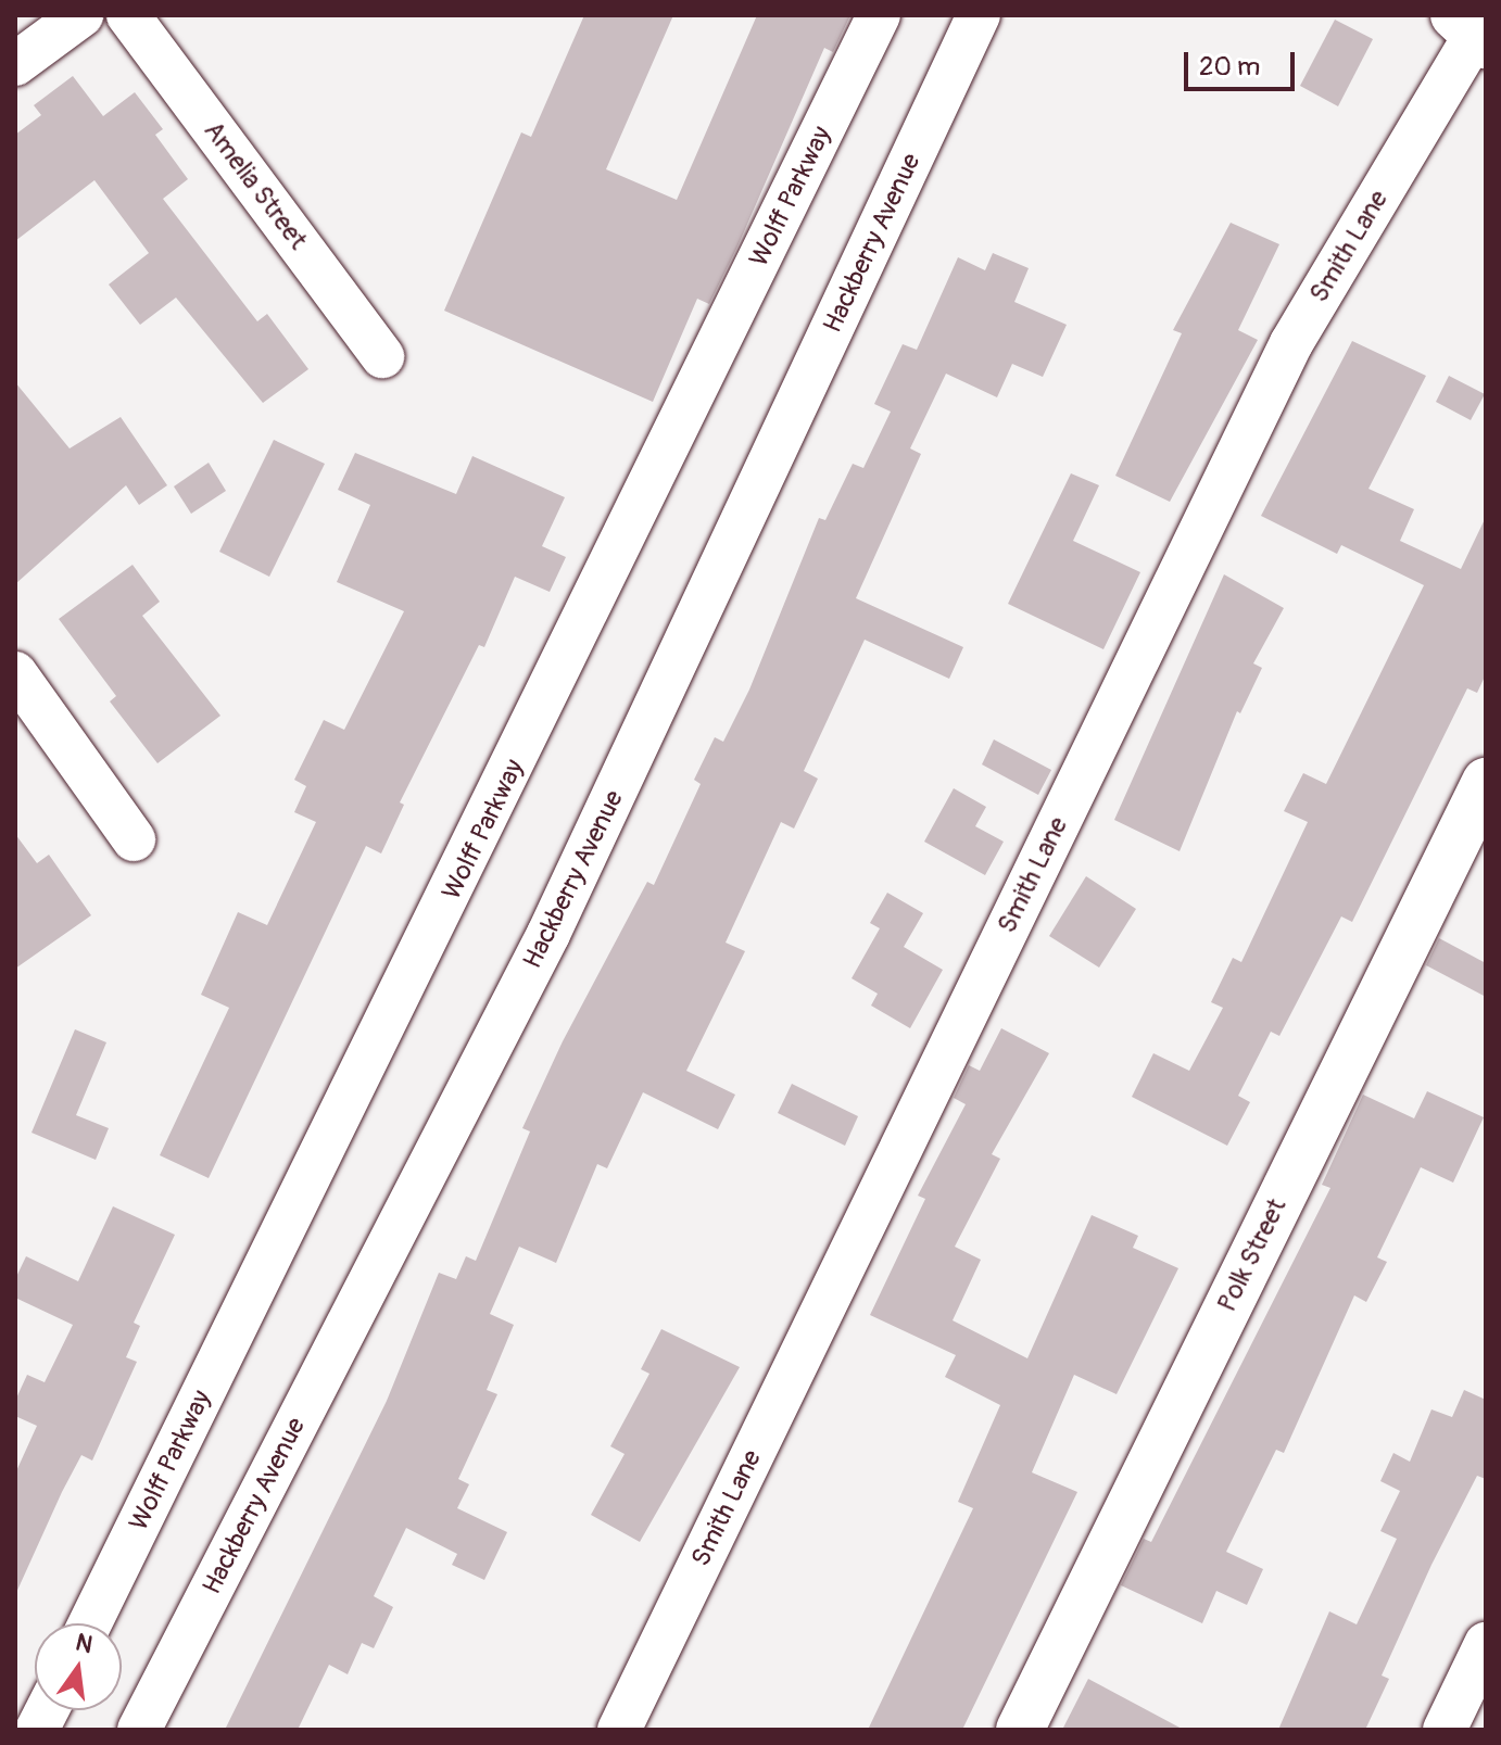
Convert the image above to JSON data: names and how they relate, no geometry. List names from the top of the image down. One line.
{"streets":{"street":["Amelia Street","Wolff Parkway","Hackberry Avenue","Smith Lane","Polk Street"]},"scale_bar":"20 m","north":"top"}
